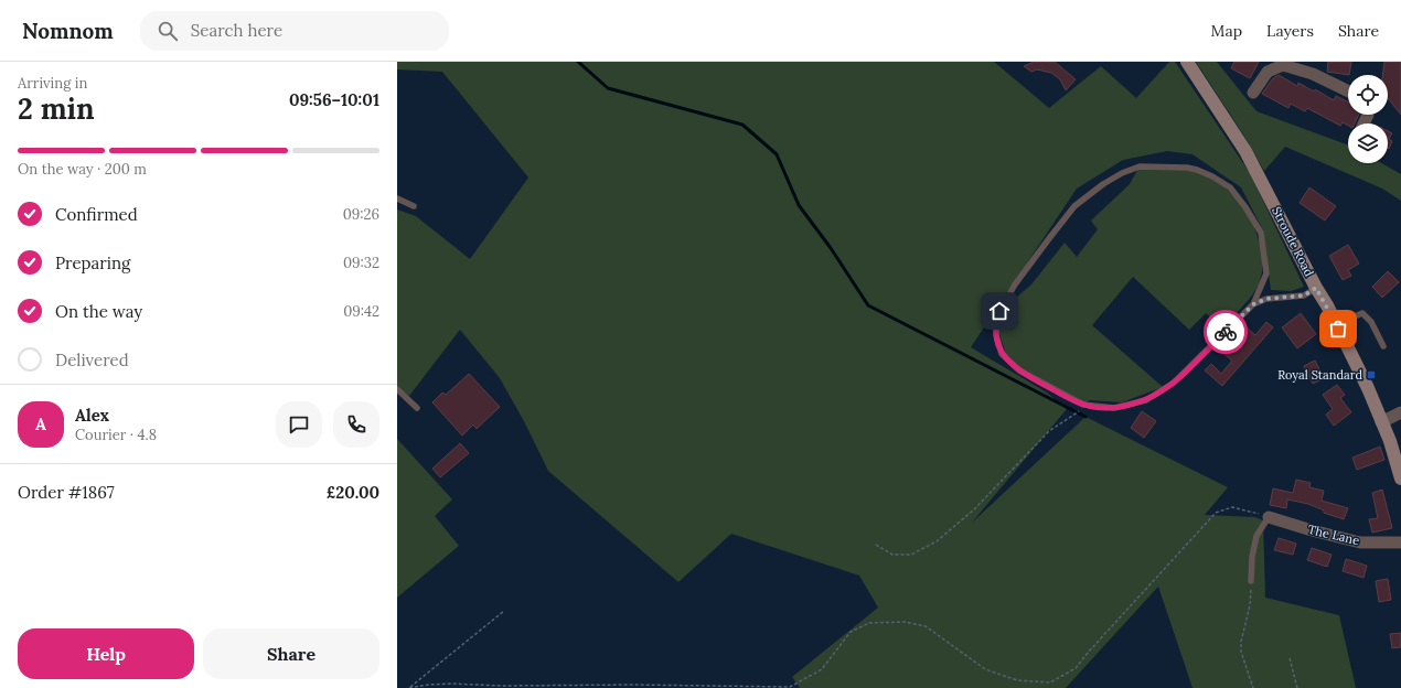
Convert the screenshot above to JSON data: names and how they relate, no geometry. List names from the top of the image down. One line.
{"streets":{"street":["Stroude Road","The Lane"]},"places":{"transit":["Royal Standard"]},"page":{"header":"Nomnom","search":"Search here","nav":["Map","Layers","Share"],"heading":["2 min","Arriving in","09:56–10:01"],"panel":["Alex","Courier · 4.8","Order #1867","£20.00"],"bar":"On the way · 200 m","list":[["Confirmed","09:26"],["Preparing","09:32"],["On the way","09:42"],"Delivered"],"round":"A","buttons":["Help","Share"]}}
